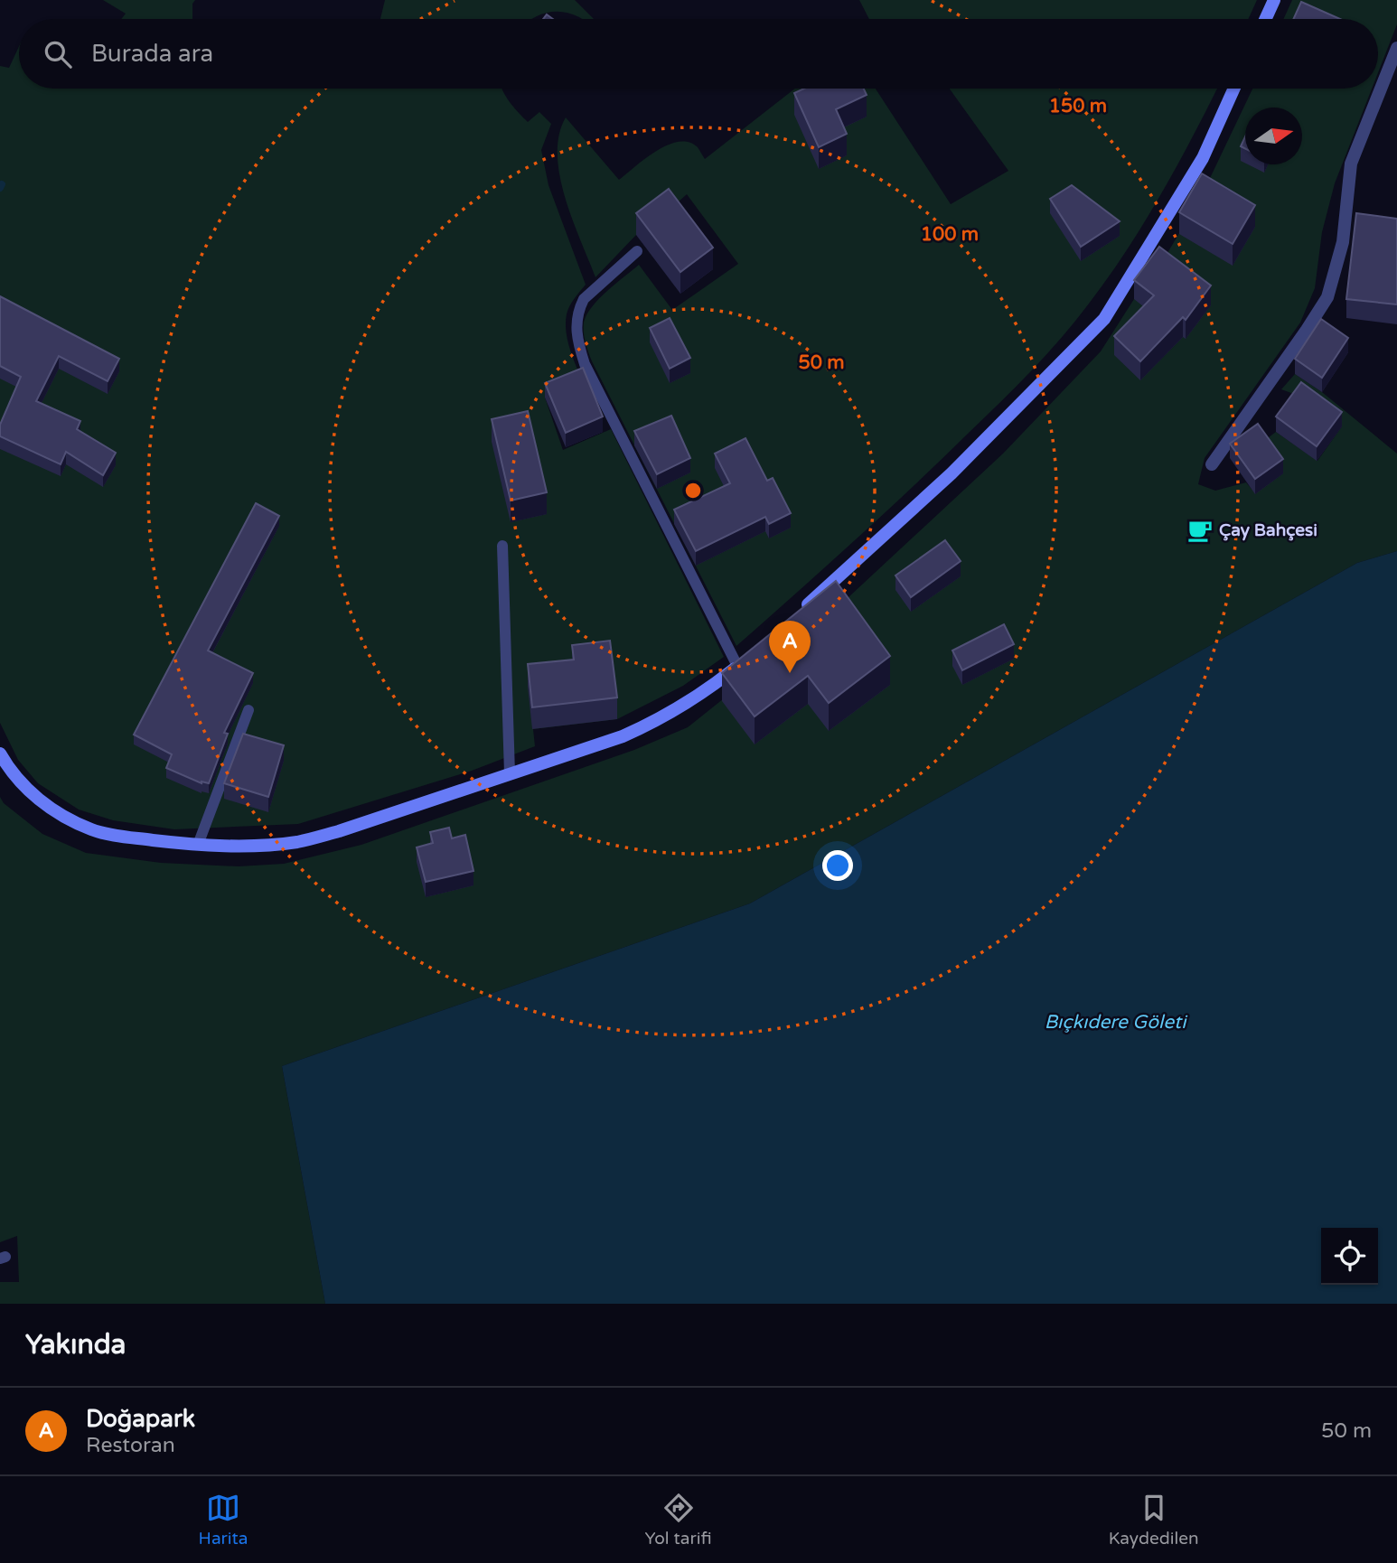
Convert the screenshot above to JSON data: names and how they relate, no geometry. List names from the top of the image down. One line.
{"water":["Bıçkıdere Göleti"],"places":{"cafe":["Çay Bahçesi"]},"north":"right","page":{"search":"Burada ara","pins":"A","heading":"Yakında","list":[{"mark":"A","name":"Doğapark","note":"Restoran","value":"50 m"}],"nav":["Harita","Yol tarifi","Kaydedilen"]},"rings":["150 m","100 m","50 m"]}
